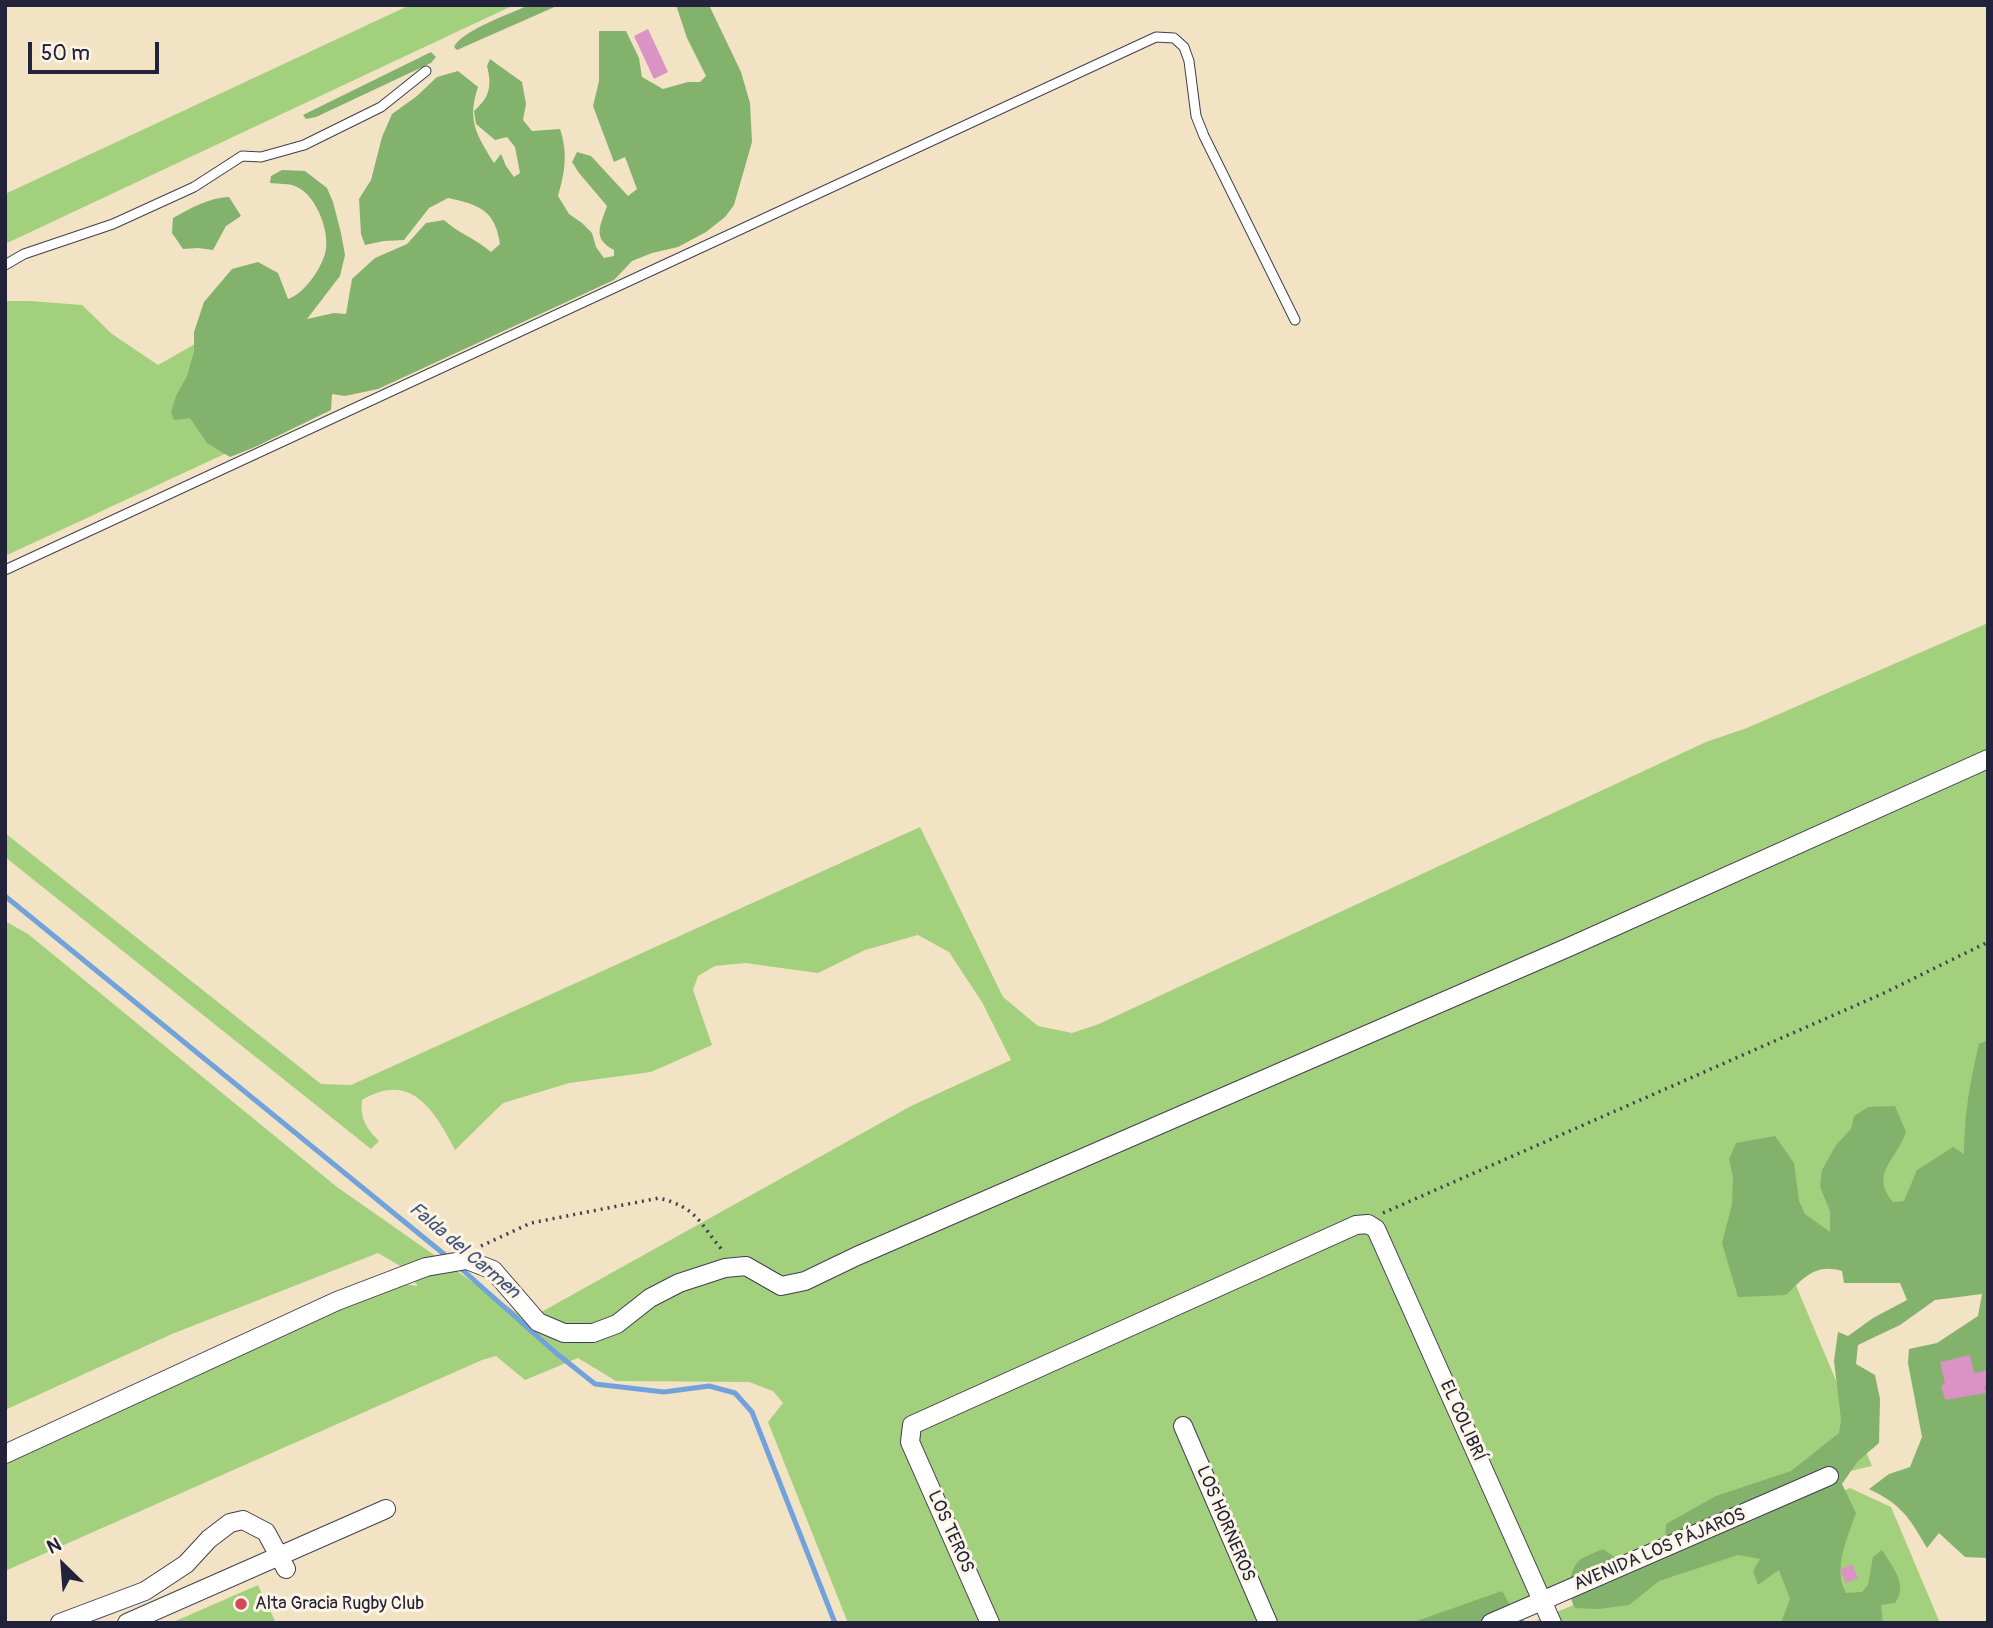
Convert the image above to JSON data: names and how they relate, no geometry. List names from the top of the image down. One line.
{"streets":{"street":["EL COLIBRÍ","LOS HORNEROS","LOS TEROS","AVENIDA LOS PÁJAROS"]},"crossings":[["EL COLIBRÍ","LOS TEROS"],["EL COLIBRÍ","AVENIDA LOS PÁJAROS"]],"water":["Falda del Carmen"],"places":["Alta Gracia Rugby Club"],"scale_bar":"50 m","north":"top left"}
